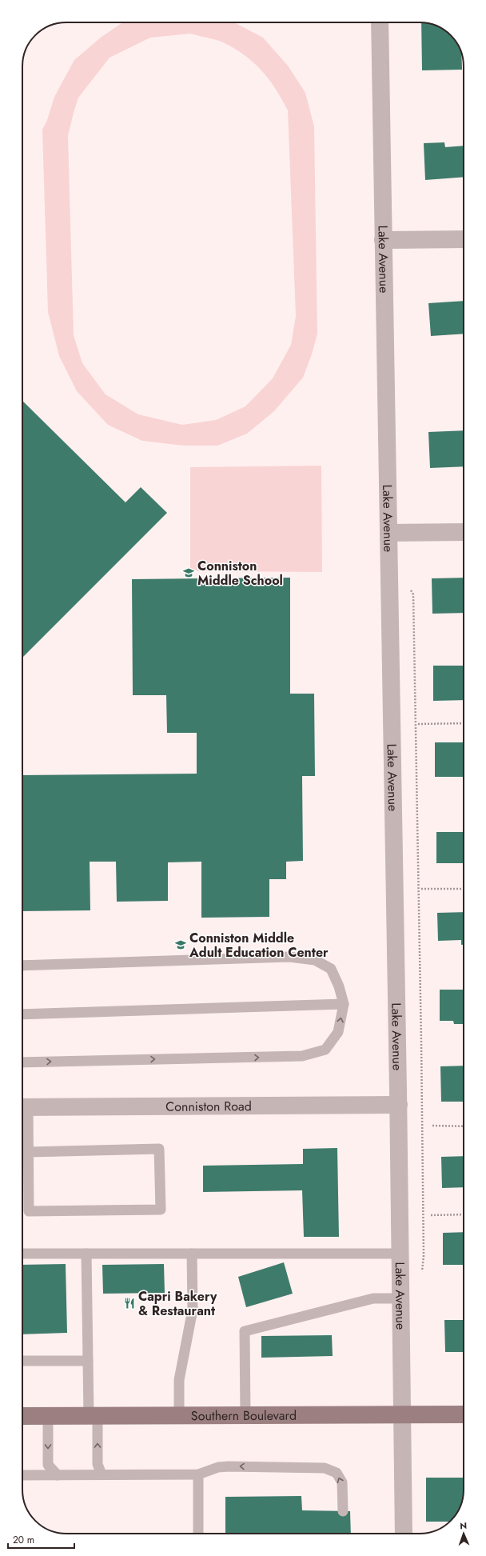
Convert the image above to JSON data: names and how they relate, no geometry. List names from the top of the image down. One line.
{"streets":{"main road":["Southern Boulevard"],"street":["Lake Avenue","Conniston Road"]},"crossings":[["Lake Avenue","Conniston Road"],["Lake Avenue","Southern Boulevard"]],"places":{"school or university":["Conniston Middle School","Conniston Middle Adult Education Center"],"restaurant":["Capri Bakery & Restaurant"]},"scale_bar":"20 m","north":"top"}
